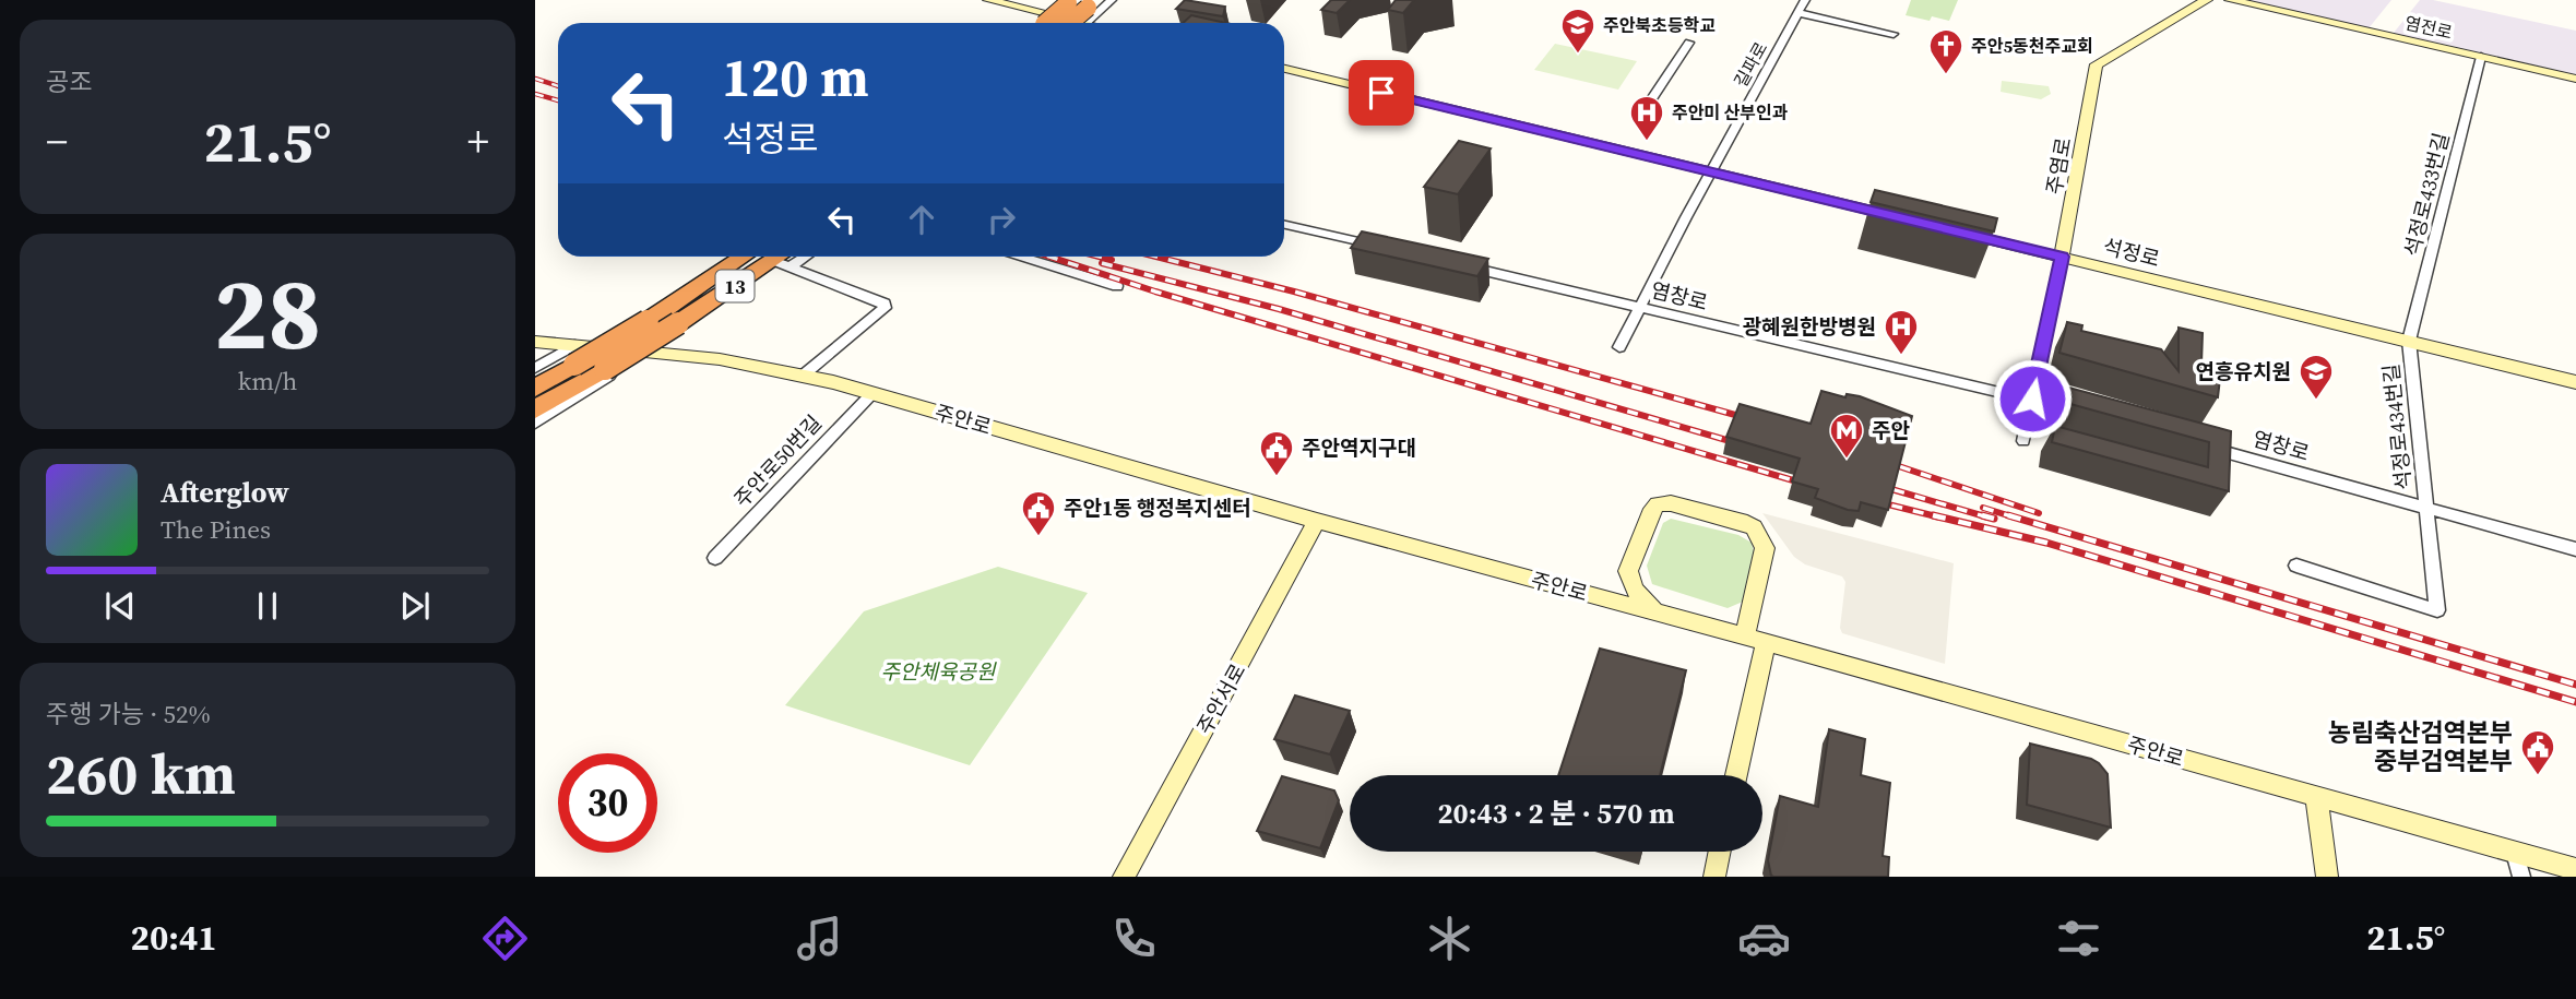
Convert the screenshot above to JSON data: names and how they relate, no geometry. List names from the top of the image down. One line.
{"streets":{"highway":["13"],"main road":["염전로","주염로","석정로","주안로","주안서로"],"street":["길파로","석정로433번길","염창로","석정로434번길","주안로50번길"]},"crossings":[["염전로","석정로433번길"],["길파로","염창로"],["주염로","석정로"],["주염로","염창로"],["석정로433번길","석정로"],["석정로433번길","석정로434번길"],["석정로","석정로434번길"],["13","주안로"],["염창로","석정로434번길"],["주안로","주안로50번길"],["주안로","주안서로"]],"parks":["주안체육공원"],"places":{"school or university":["주안북초등학교","연흥유치원"],"church":["주안5동천주교회"],"hospital":["주안미 산부인과","광혜원한방병원"],"metro station":["주안"],"public building":["주안역지구대","주안1동 행정복지센터","농림축산검역본부 중부검역본부"]},"page":{"tile":["공조",["28","km/h"],["주행 가능 · 52%","260 km"]],"turn":["120 m","석정로"],"heat":["−","21.5°","+"],"song":["Afterglow","The Pines"],"limit":"30","trip":"20:43 · 2 분 · 570 m","tabs":["20:41","21.5°"]}}
